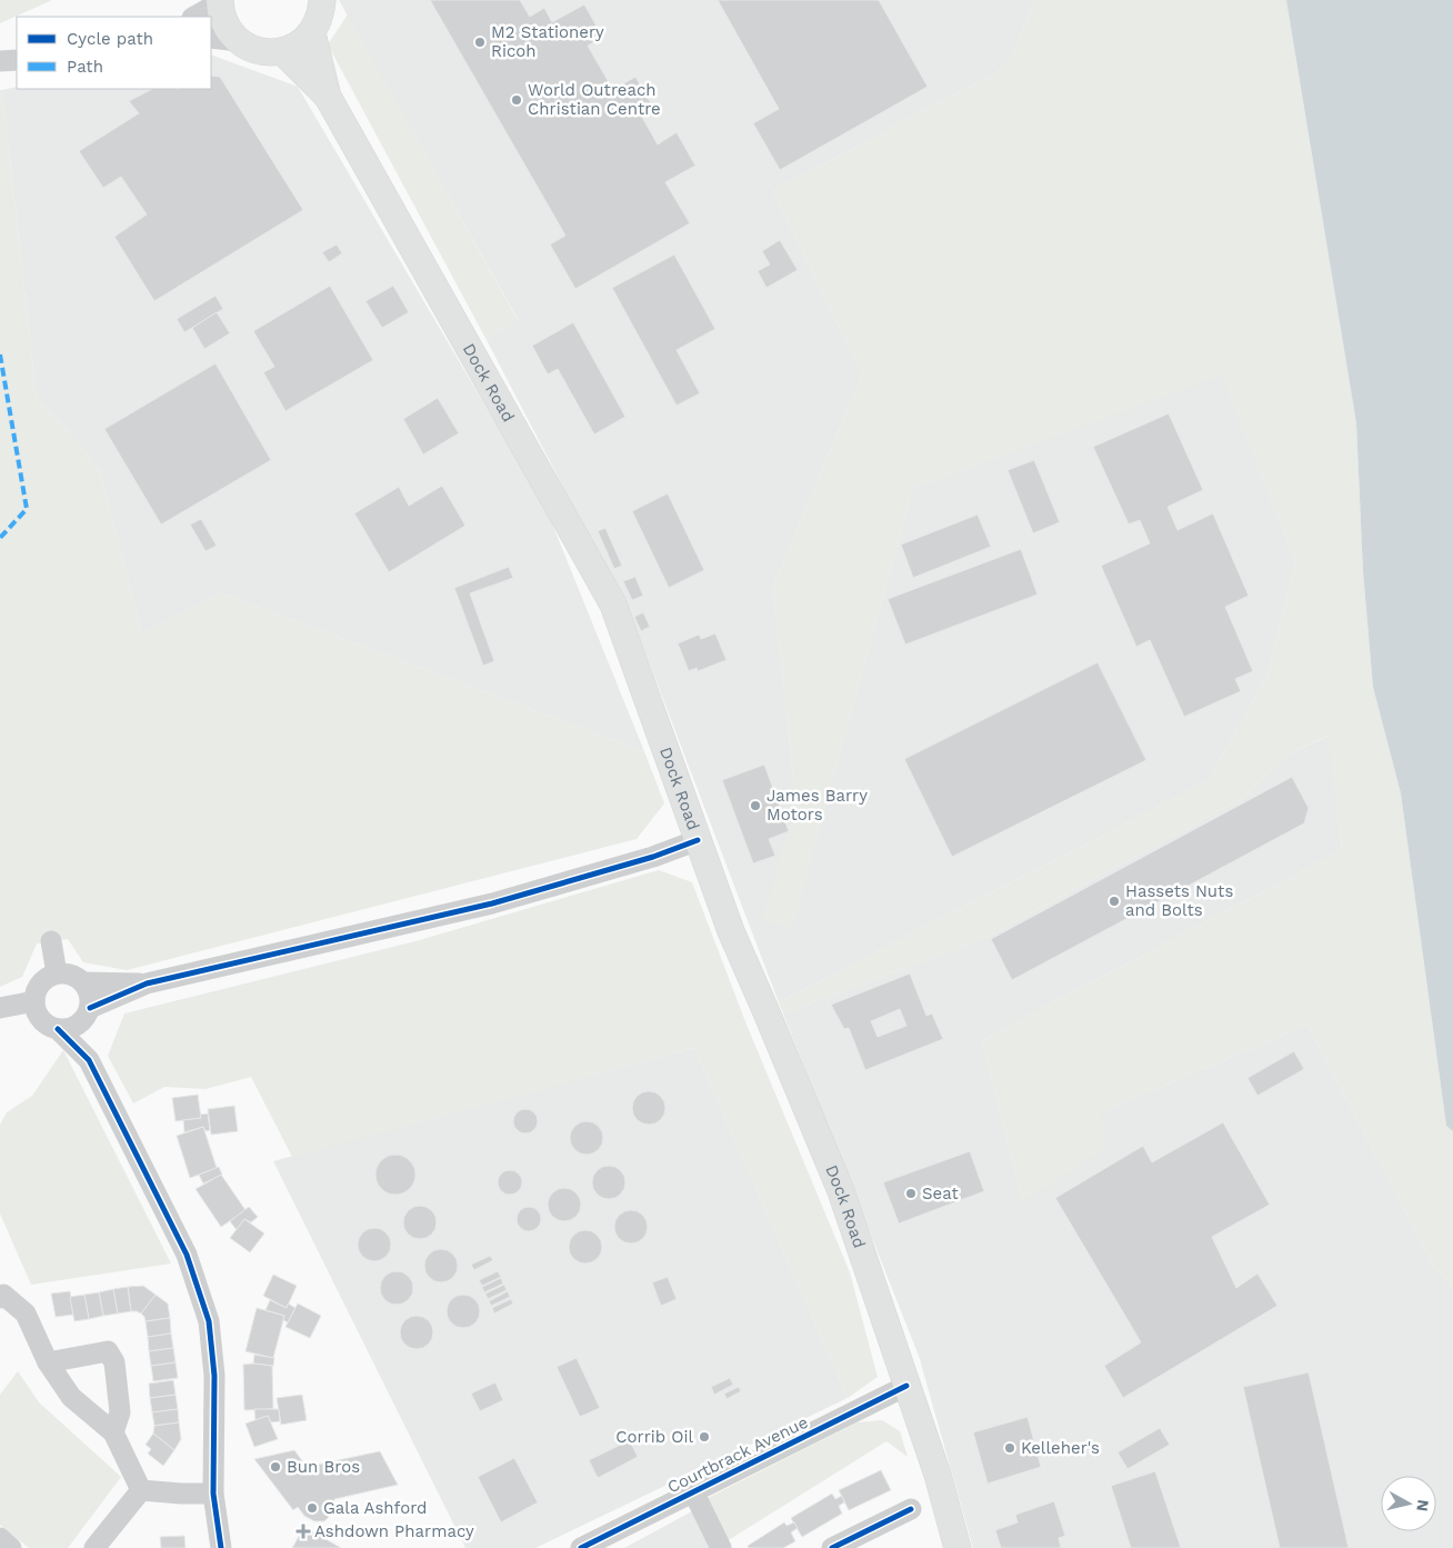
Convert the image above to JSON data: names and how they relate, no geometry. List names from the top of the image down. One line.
{"streets":{"main road":["Dock Road"],"street":["Courtbrack Avenue"]},"crossings":[["Dock Road","Courtbrack Avenue"]],"places":{"other":["M2 Stationery Ricoh","World Outreach Christian Centre","James Barry Motors","Hassets Nuts and Bolts","Seat","Corrib Oil","Kelleher's","Bun Bros","Gala Ashford"],"health":["Ashdown Pharmacy"]},"legend":["Cycle path","Path"],"north":"right"}
